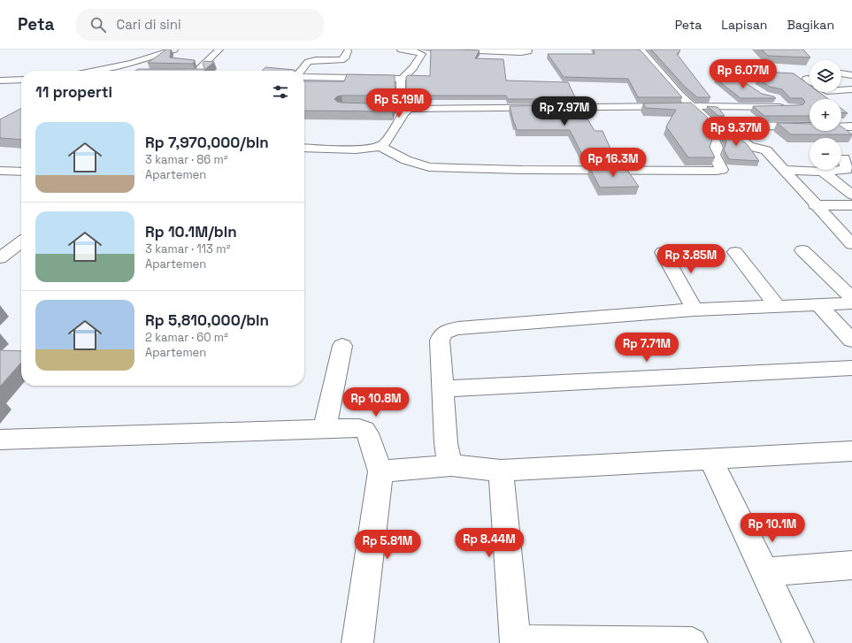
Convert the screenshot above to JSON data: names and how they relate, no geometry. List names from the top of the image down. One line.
{"page":{"header":"Peta","search":"Cari di sini","nav":["Peta","Lapisan","Bagikan"],"price":["Rp 6.07M","Rp 5.19M","Rp 7.97M","Rp 9.37M","Rp 16.3M","Rp 3.85M","Rp 7.71M","Rp 10.8M","Rp 10.1M","Rp 8.44M","Rp 5.81M"],"map_buttons":["+","−"],"heading":"11 properti","list":[{"name":"Rp 7,970,000/bln","note":"3 kamar · 86 m² · Apartemen"},{"name":"Rp 10.1M/bln","note":"3 kamar · 113 m² · Apartemen"},{"name":"Rp 5,810,000/bln","note":"2 kamar · 60 m² · Apartemen"}]}}
